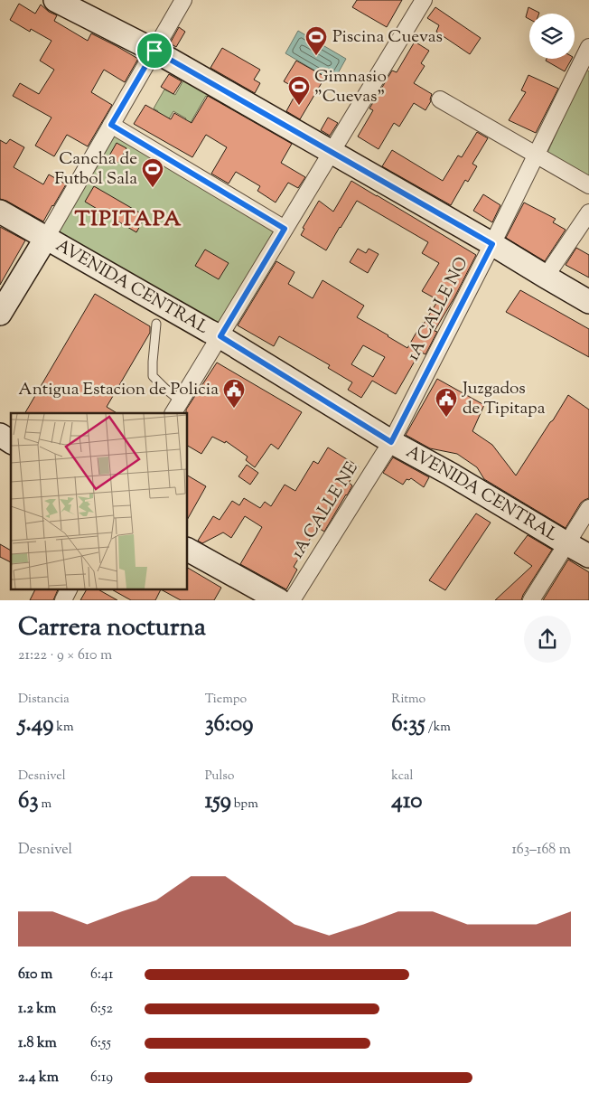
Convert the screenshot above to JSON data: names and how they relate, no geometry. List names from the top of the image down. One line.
{"streets":{"street":["AVENIDA CENTRAL","1A CALLE NO","1A CALLE NE"]},"crossings":[["AVENIDA CENTRAL","1A CALLE NO"],["AVENIDA CENTRAL","1A CALLE NE"],["1A CALLE NO","1A CALLE NE"]],"districts":["TIPITAPA"],"places":{"sports":["Piscina Cuevas","Gimnasio \"Cuevas\"","Cancha de Futbol Sala"],"public building":["Antigua Estacion de Policia","Juzgados de Tipitapa"]},"page":{"heading":["Carrera nocturna","21:22 · 9 × 610 m"],"stats":[["Distancia","5.49 km"],["Tiempo","36:09"],["Ritmo","6:35 /km"],["Desnivel","63 m"],["Pulso","159 bpm"],["kcal","410"]],"chart":["Desnivel","163–168 m"],"list":[{"name":"610 m","note":"6:41"},{"name":"1.2 km","note":"6:52"},{"name":"1.8 km","note":"6:55"},{"name":"2.4 km","note":"6:19"}]}}
